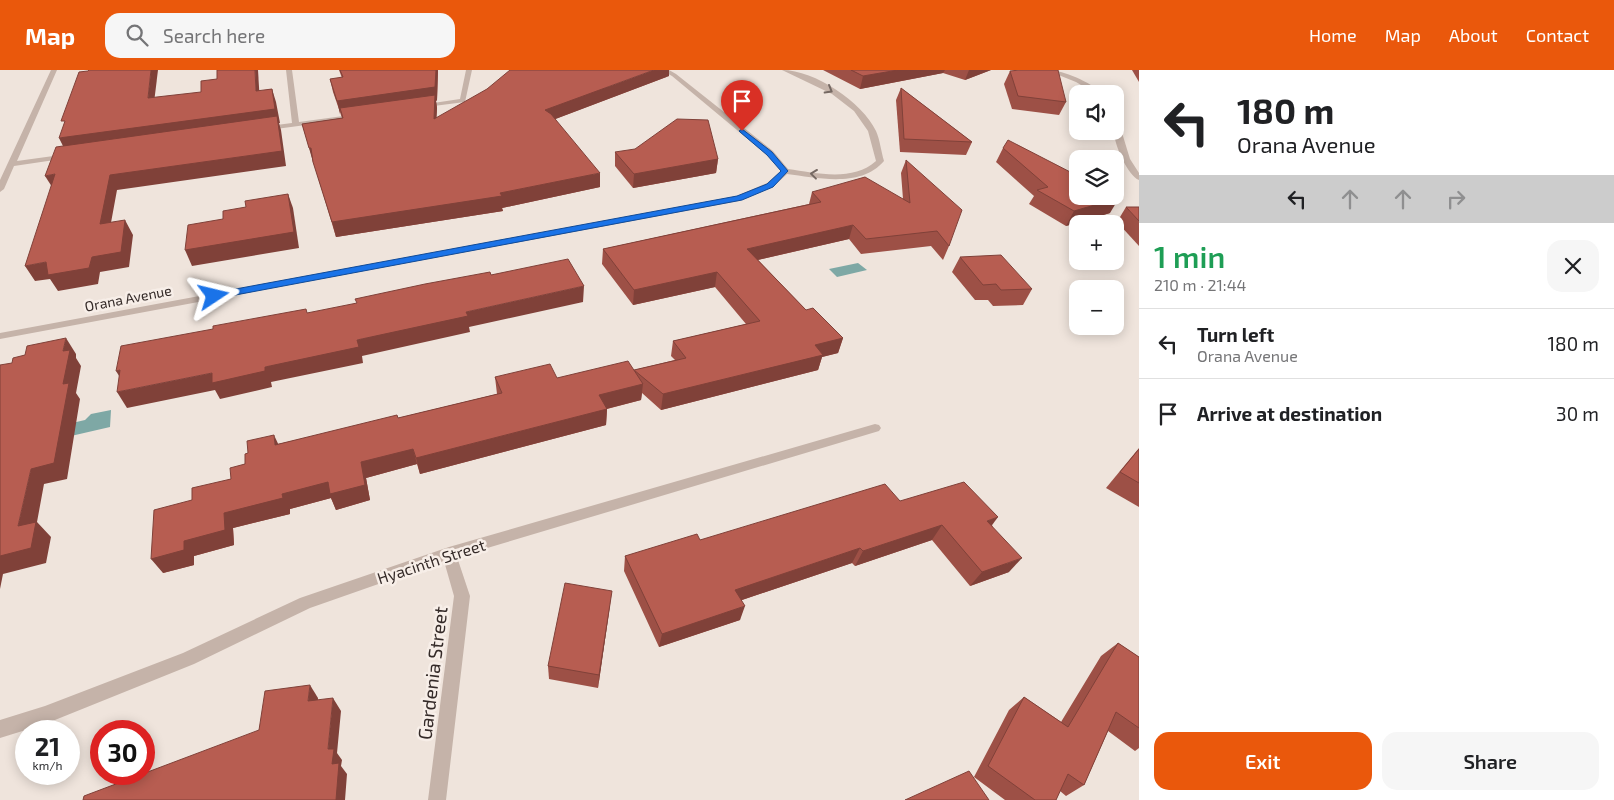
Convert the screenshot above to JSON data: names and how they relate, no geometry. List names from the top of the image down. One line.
{"streets":{"street":["Orana Avenue","Hyacinth Street","Gardenia Street"]},"crossings":[["Hyacinth Street","Gardenia Street"]],"page":{"header":"Map","search":"Search here","nav":["Home","Map","About","Contact"],"turn":["180 m","Orana Avenue"],"map_buttons":["+","−"],"heading":["1 min","210 m · 21:44"],"list":[{"name":"Turn left","note":"Orana Avenue","value":"180 m"},{"name":"Arrive at destination","value":"30 m"}],"speed":"21 km/h","limit":"30","buttons":["Exit","Share"]}}
